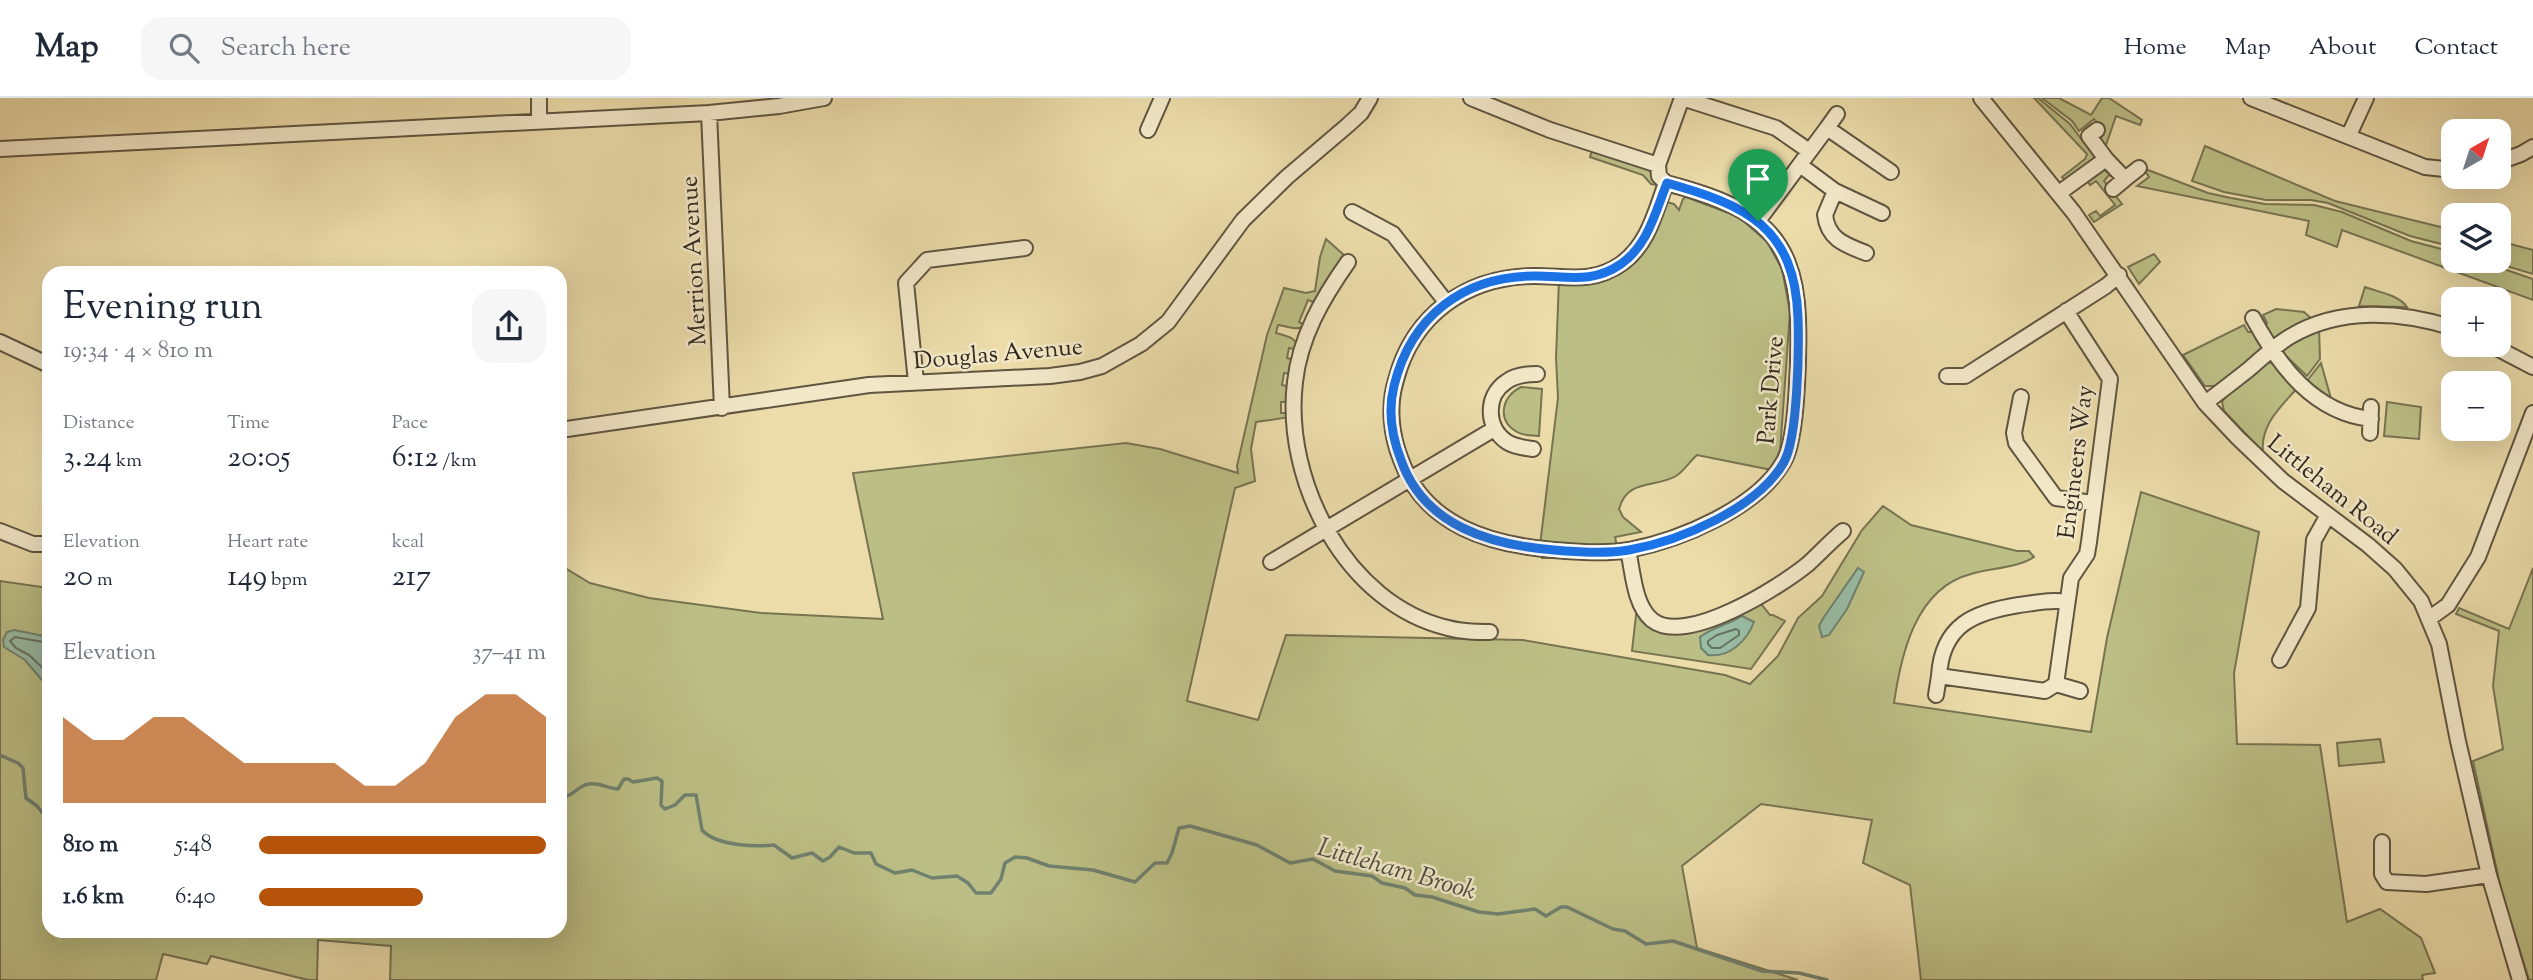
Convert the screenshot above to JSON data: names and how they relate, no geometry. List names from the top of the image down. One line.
{"streets":{"street":["Merrion Avenue","Douglas Avenue","Park Drive","Engineers Way","Littleham Road"]},"crossings":[["Merrion Avenue","Douglas Avenue"]],"water":["Littleham Brook"],"north":"top right","page":{"header":"Map","search":"Search here","nav":["Home","Map","About","Contact"],"map_buttons":["+","−"],"heading":["Evening run","19:34 · 4 × 810 m"],"stats":[["Distance","3.24 km"],["Time","20:05"],["Pace","6:12 /km"],["Elevation","20 m"],["Heart rate","149 bpm"],["kcal","217"]],"chart":["Elevation","37–41 m"],"list":[{"name":"810 m","note":"5:48"},{"name":"1.6 km","note":"6:40"}]}}
